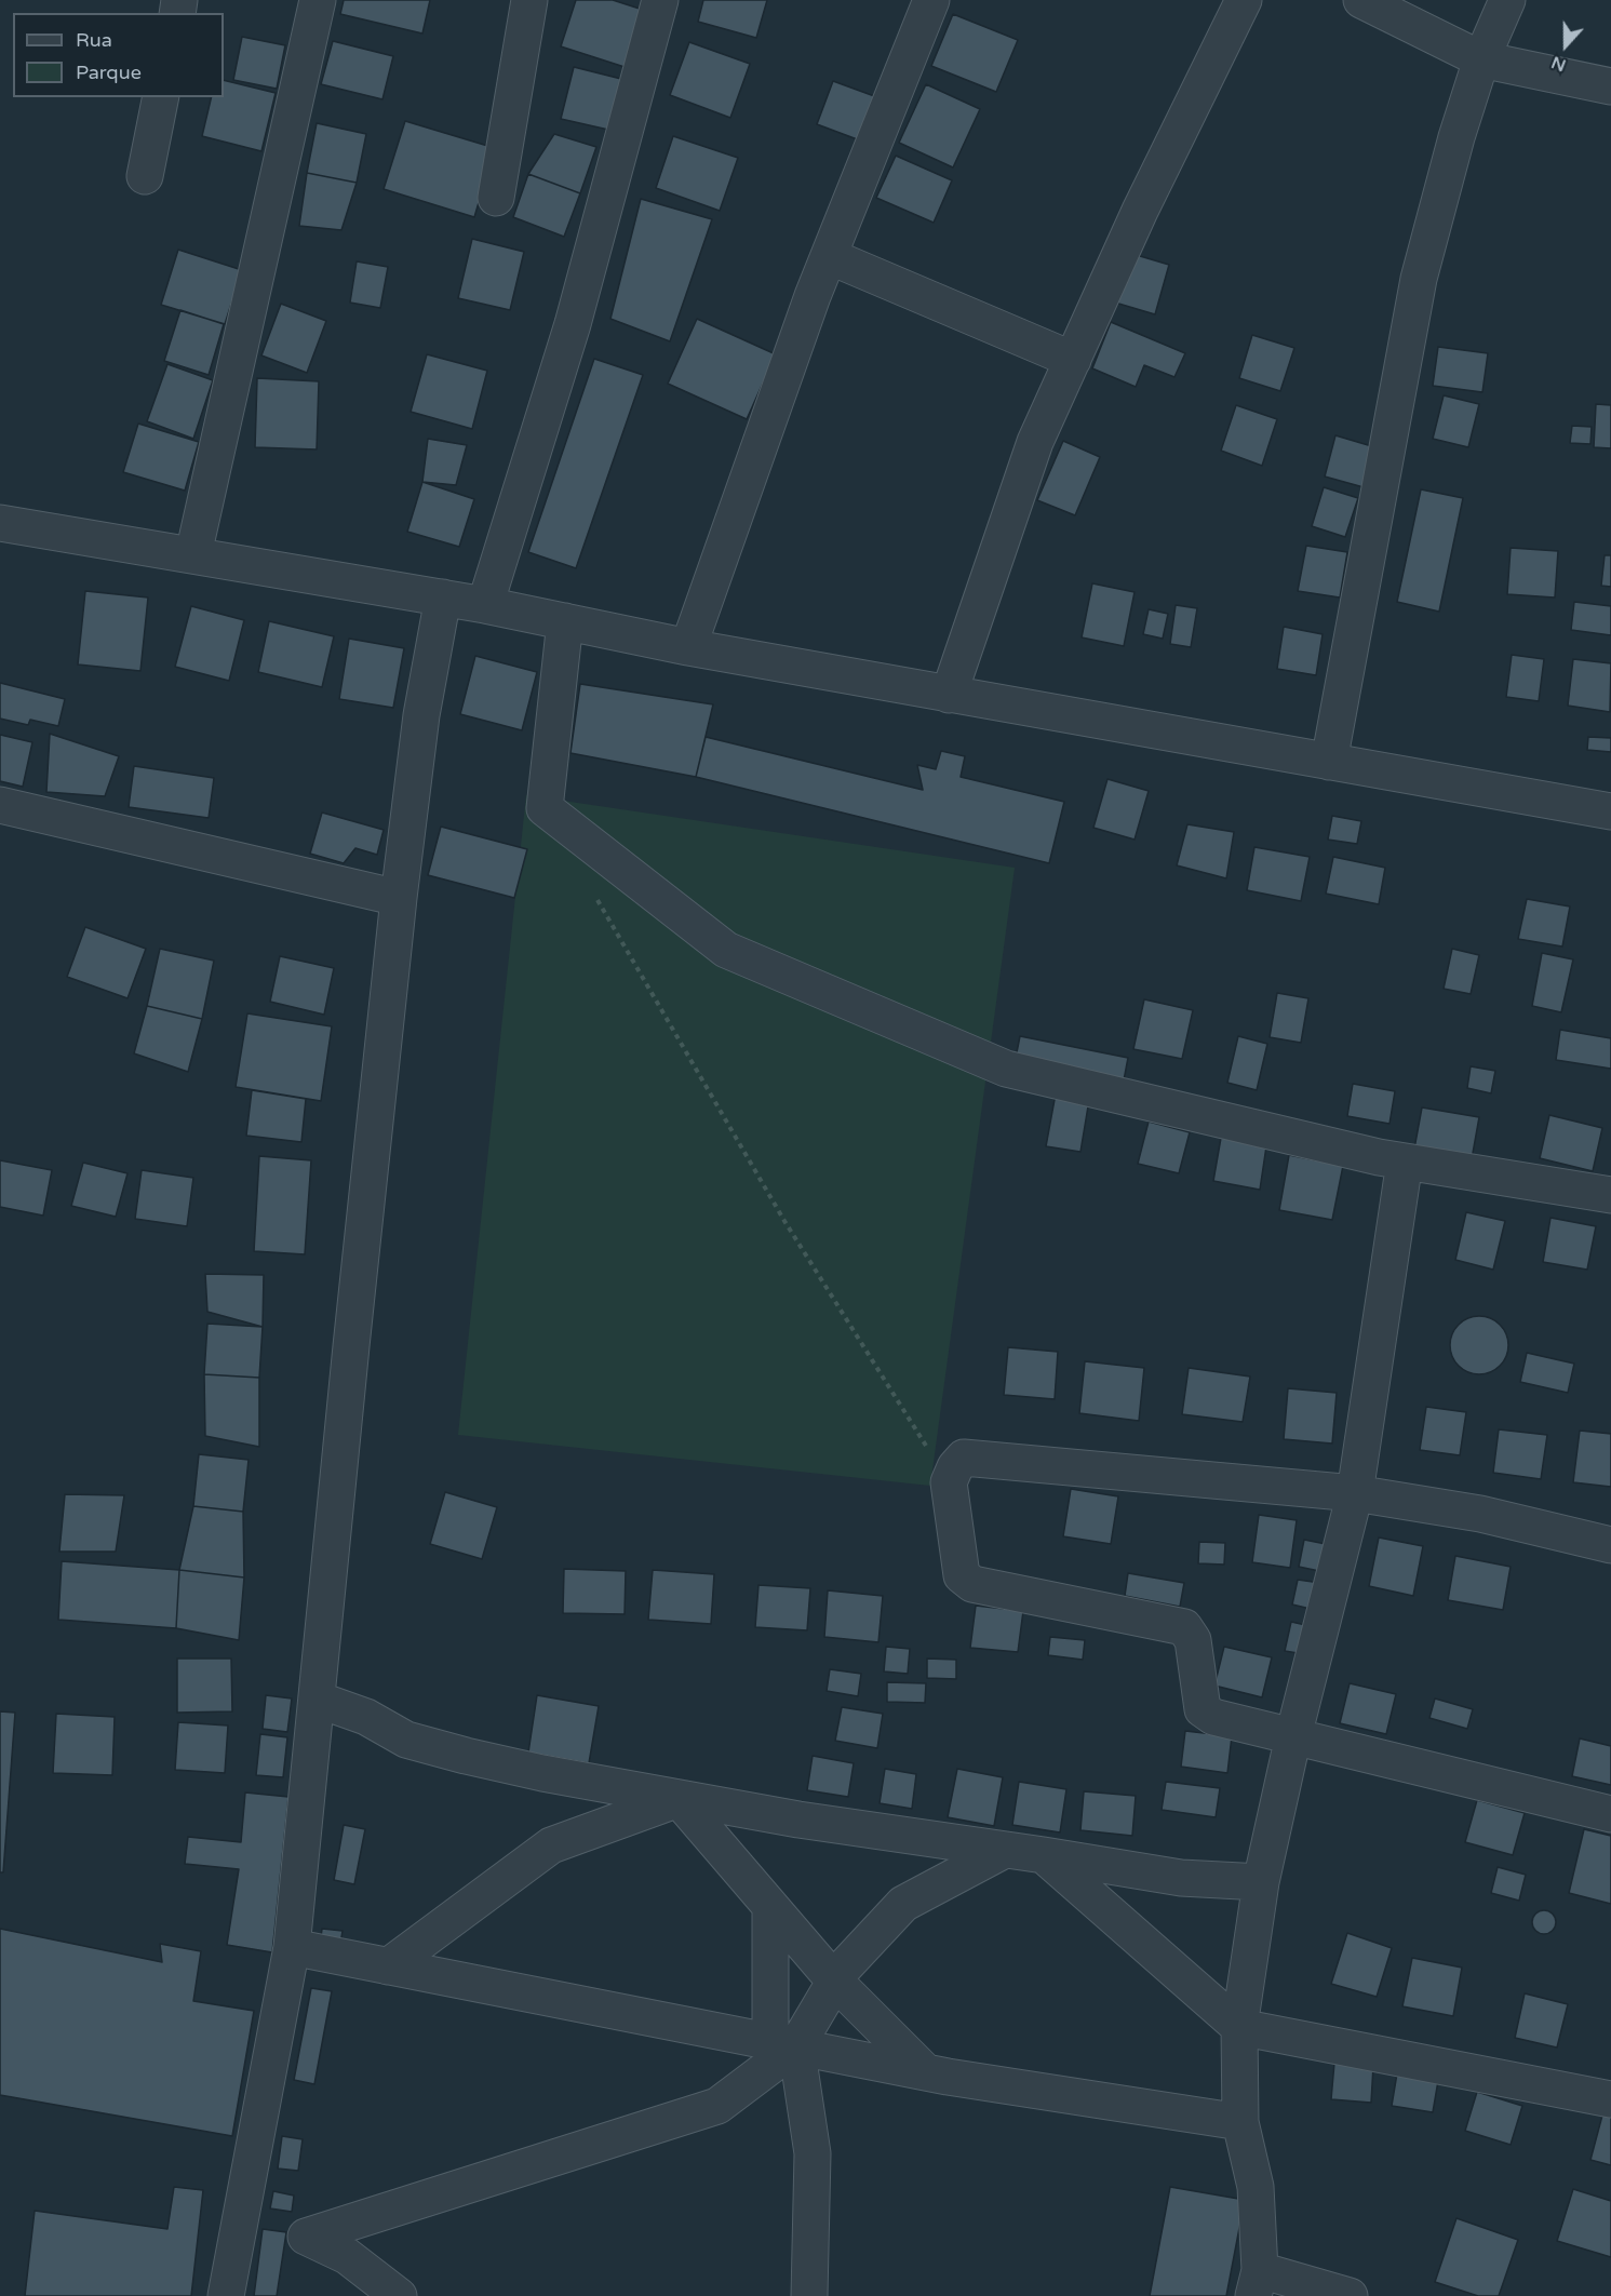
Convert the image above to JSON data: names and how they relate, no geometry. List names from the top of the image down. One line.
{"legend":["Rua","Parque"],"north":"bottom"}
